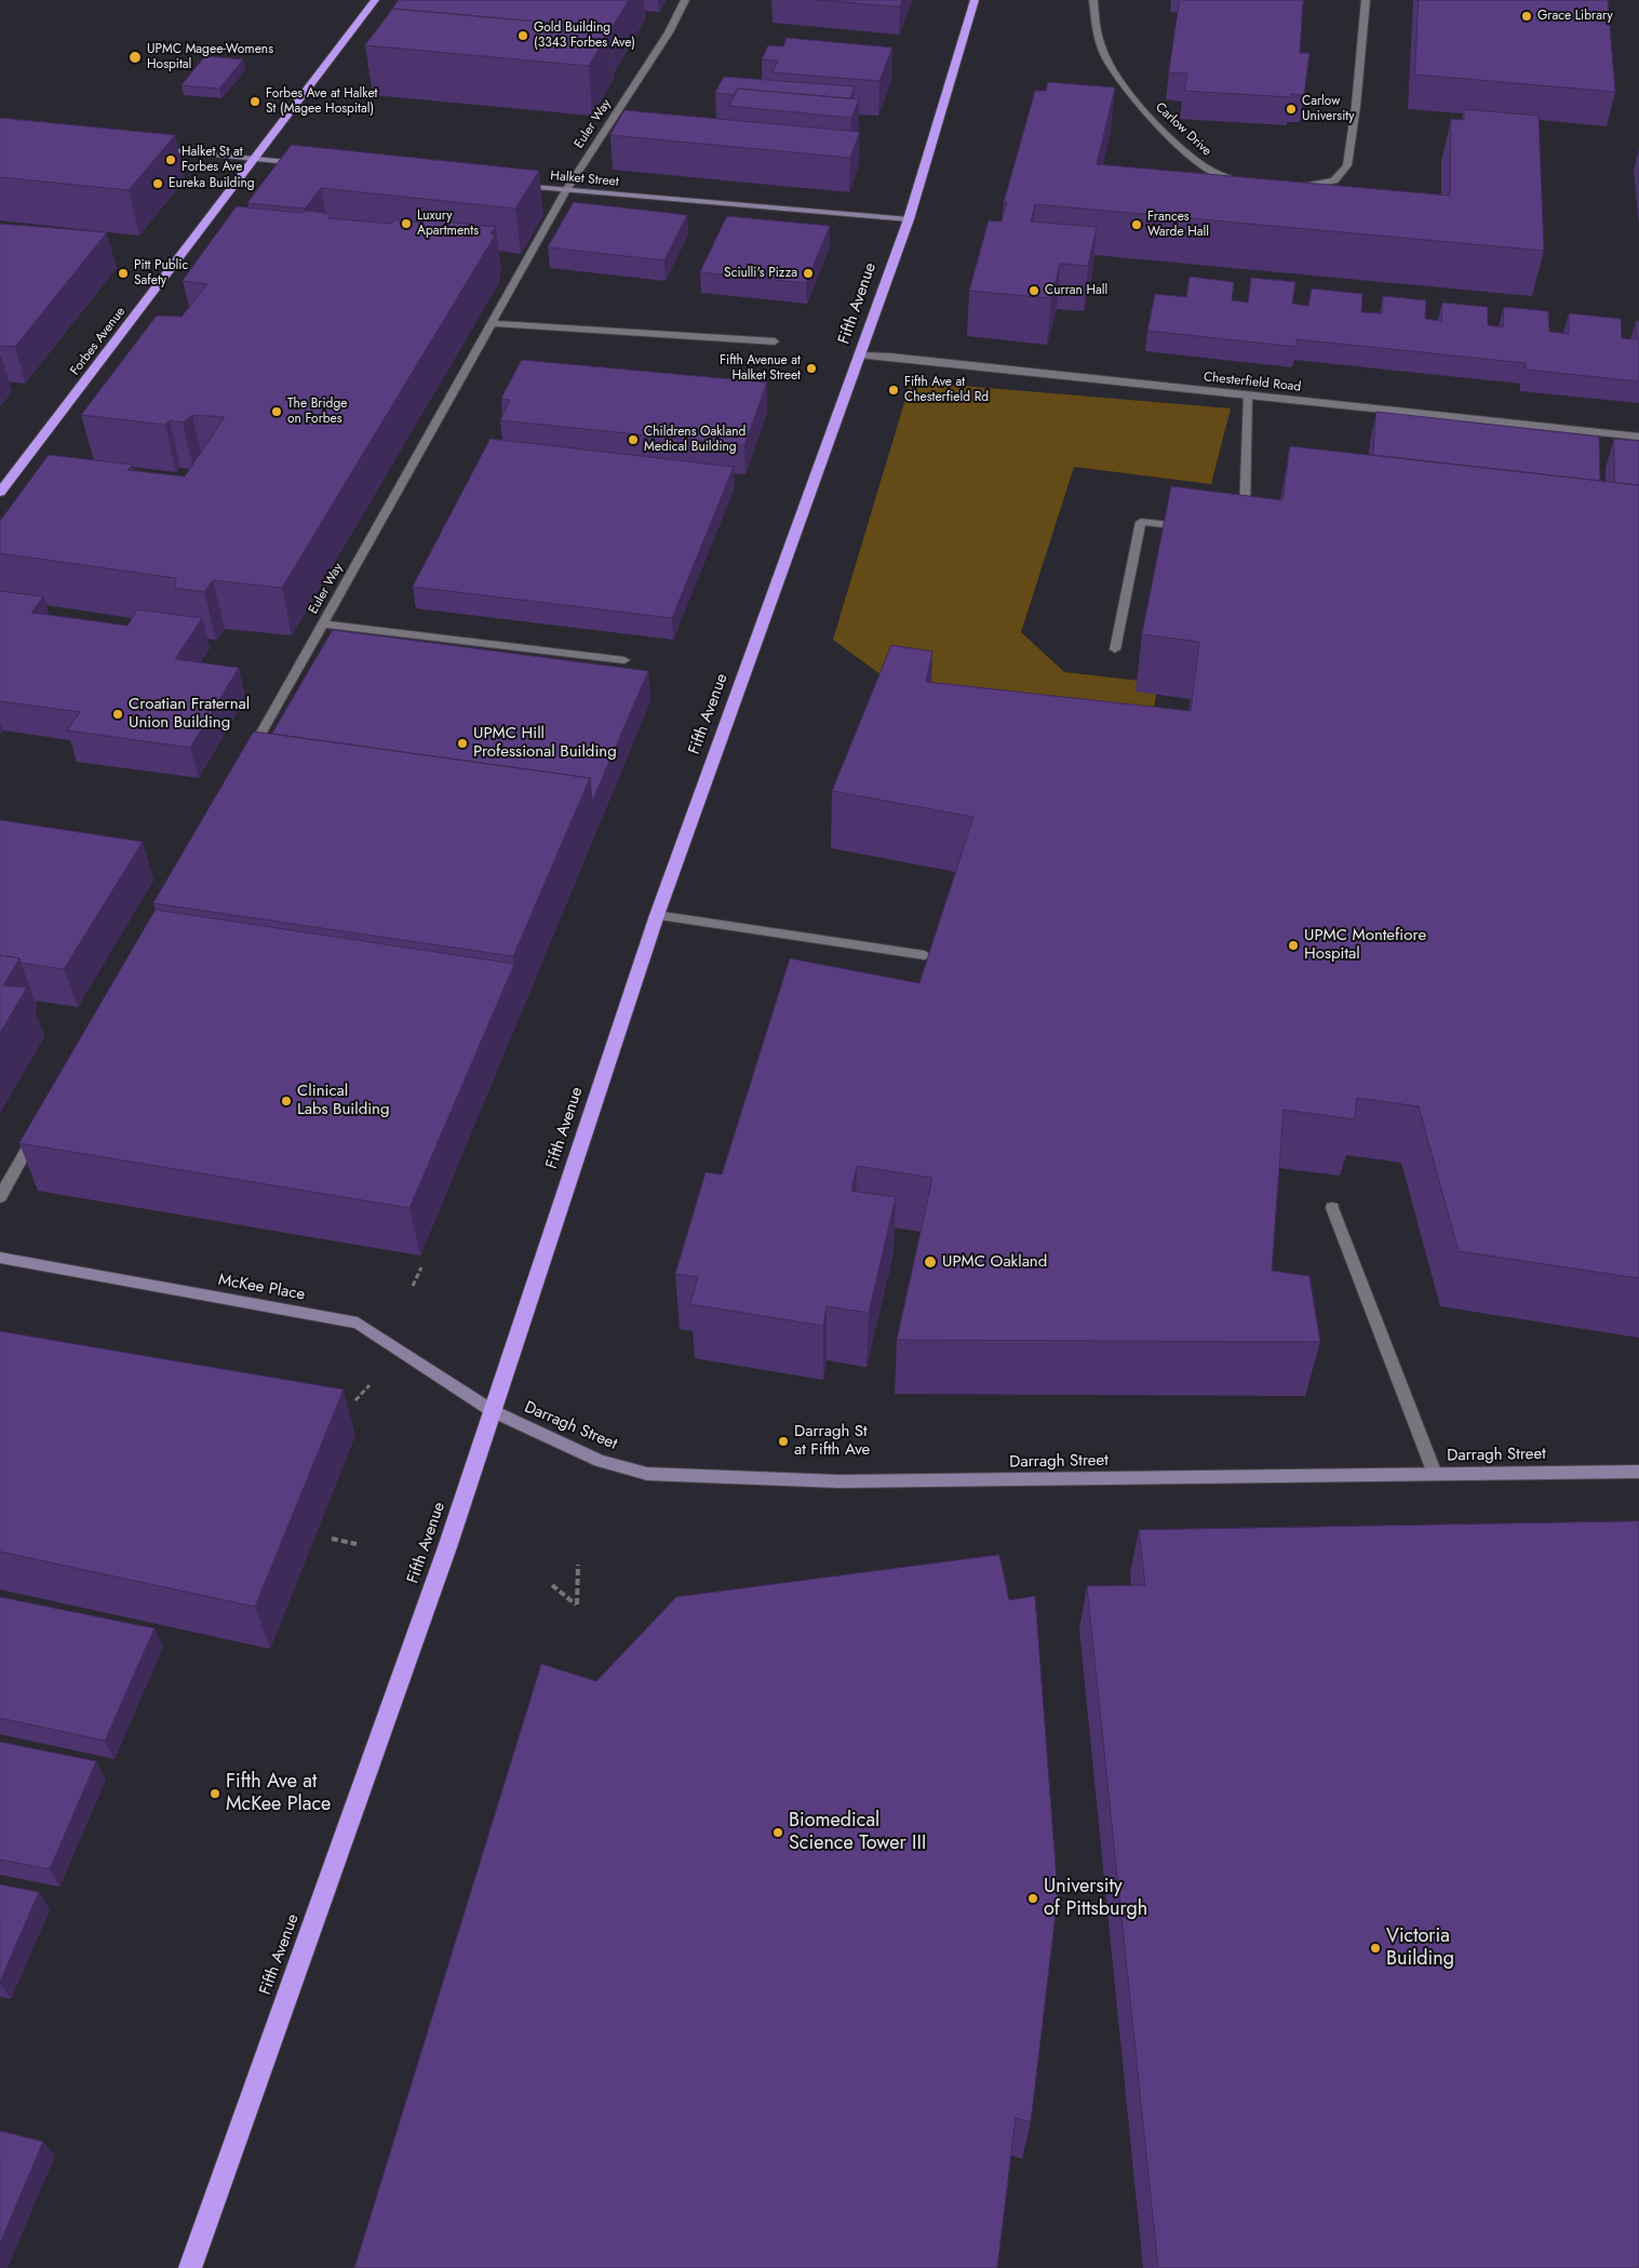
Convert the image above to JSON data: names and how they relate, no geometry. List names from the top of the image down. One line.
{"streets":{"highway":["Fifth Avenue","Forbes Avenue"],"street":["Euler Way","Carlow Drive","Halket Street","Chesterfield Road","McKee Place","Darragh Street"]},"crossings":[["Euler Way","Halket Street"],["Halket Street","Fifth Avenue"],["Fifth Avenue","Chesterfield Road"],["Fifth Avenue","McKee Place"],["Fifth Avenue","Darragh Street"],["McKee Place","Darragh Street"]],"places":["Grace Library","Gold Building (3343 Forbes Ave)","UPMC Magee-Womens Hospital","Forbes Ave at Halket St (Magee Hospital)","Carlow University","Halket St at Forbes Ave","Eureka Building","Luxury Apartments","Frances Warde Hall","Pitt Public Safety","Sciulli's Pizza","Curran Hall","Fifth Avenue at Halket Street","Fifth Ave at Chesterfield Rd","The Bridge on Forbes","Childrens Oakland Medical Building","Croatian Fraternal Union Building","UPMC Hill Professional Building","UPMC Montefiore Hospital","Clinical Labs Building","UPMC Oakland","Darragh St at Fifth Ave","Fifth Ave at McKee Place","Biomedical Science Tower III","University of Pittsburgh","Victoria Building"]}
